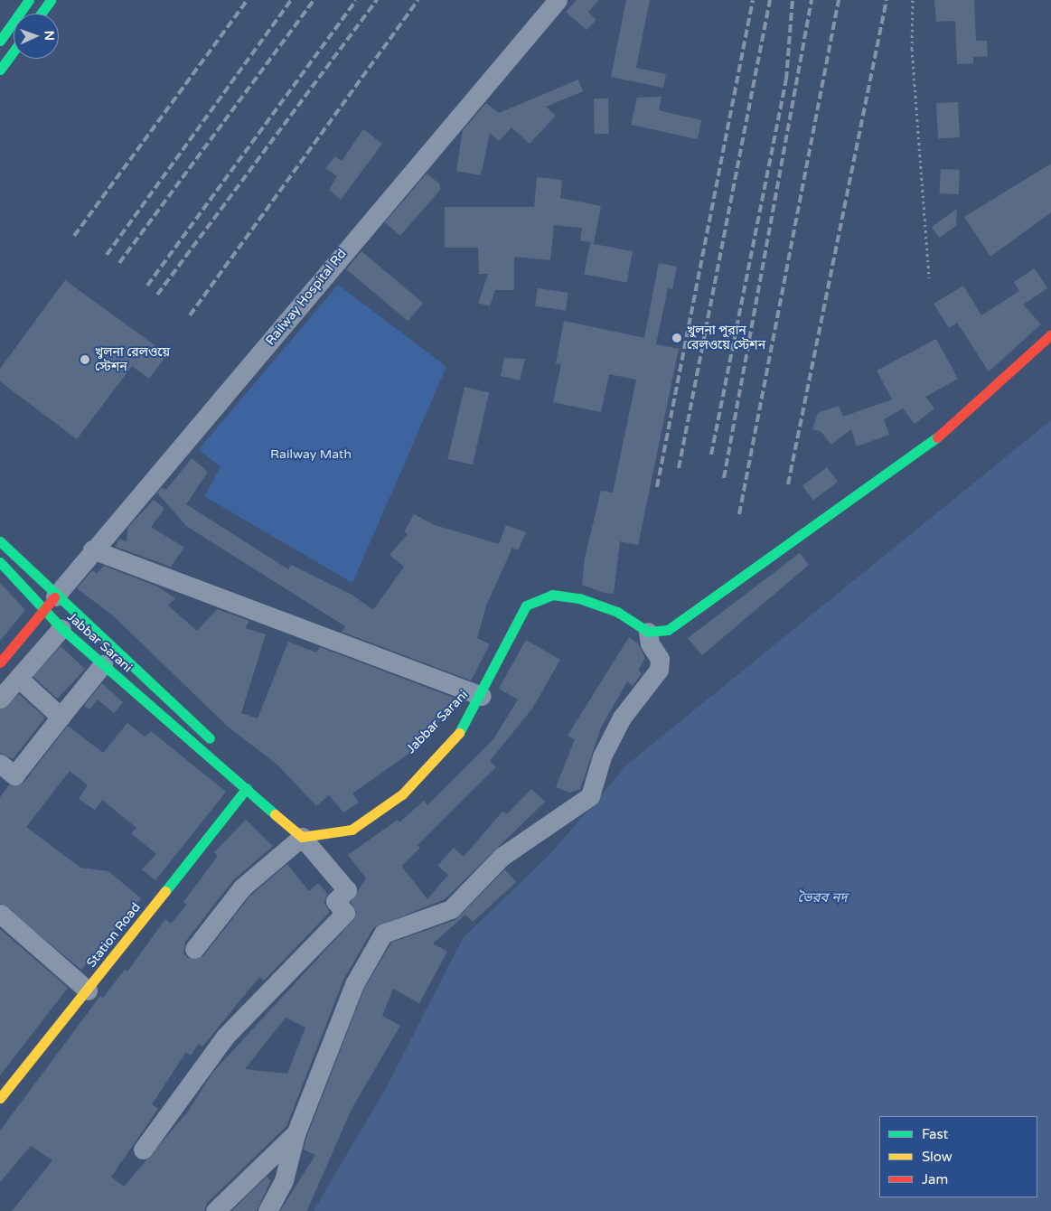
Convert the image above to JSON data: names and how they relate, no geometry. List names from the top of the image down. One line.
{"streets":{"main road":["Jabbar Sarani","Station Road"],"street":["Railway Hospital Rd"]},"crossings":[["Railway Hospital Rd","Jabbar Sarani"],["Jabbar Sarani","Station Road"]],"water":["ভৈরব নদ"],"parks":["Railway Math"],"places":["খুলনা পুরান রেলওয়ে স্টেশন","খুলনা রেলওয়ে স্টেশন"],"legend":["Fast","Slow","Jam"],"north":"right"}
